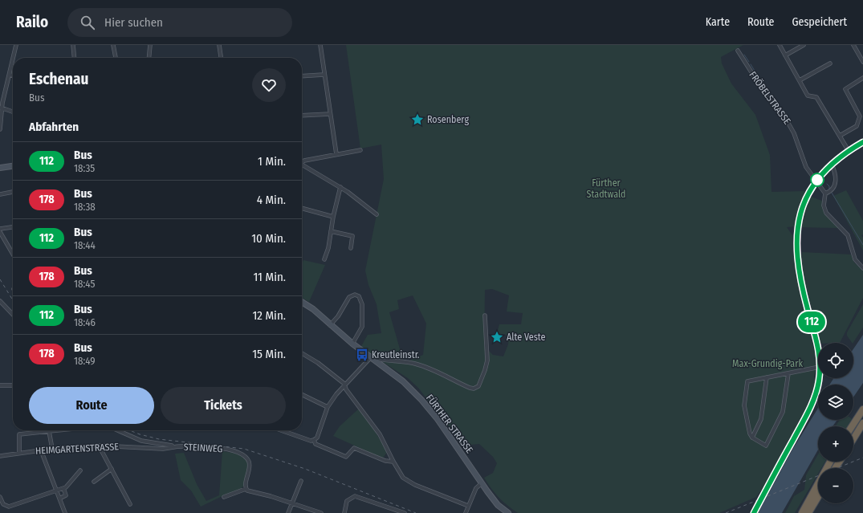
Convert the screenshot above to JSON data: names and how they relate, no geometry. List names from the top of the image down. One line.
{"streets":{"main road":["FÜRTHER STRASSE"],"street":["FRÖBELSTRASSE","STEINWEG","HEIMGARTENSTRASSE"]},"crossings":[["STEINWEG","HEIMGARTENSTRASSE"]],"parks":["Fürther Stadtwald","Max-Grundig-Park"],"places":{"place":["Rosenberg","Alte Veste"],"bus stop":["Kreutleinstr."]},"lines":["bus line 112"],"page":{"header":"Railo","search":"Hier suchen","nav":["Karte","Route","Gespeichert"],"on_map":"112","heading":[["Eschenau","Bus"],"Abfahrten"],"list":[{"mark":"112","name":"Bus","note":"18:35","value":"1 Min."},{"mark":"178","name":"Bus","note":"18:38","value":"4 Min."},{"mark":"112","name":"Bus","note":"18:44","value":"10 Min."},{"mark":"178","name":"Bus","note":"18:45","value":"11 Min."},{"mark":"112","name":"Bus","note":"18:46","value":"12 Min."},{"mark":"178","name":"Bus","note":"18:49","value":"15 Min."}],"map_buttons":["+","−"],"buttons":["Route","Tickets"]}}
